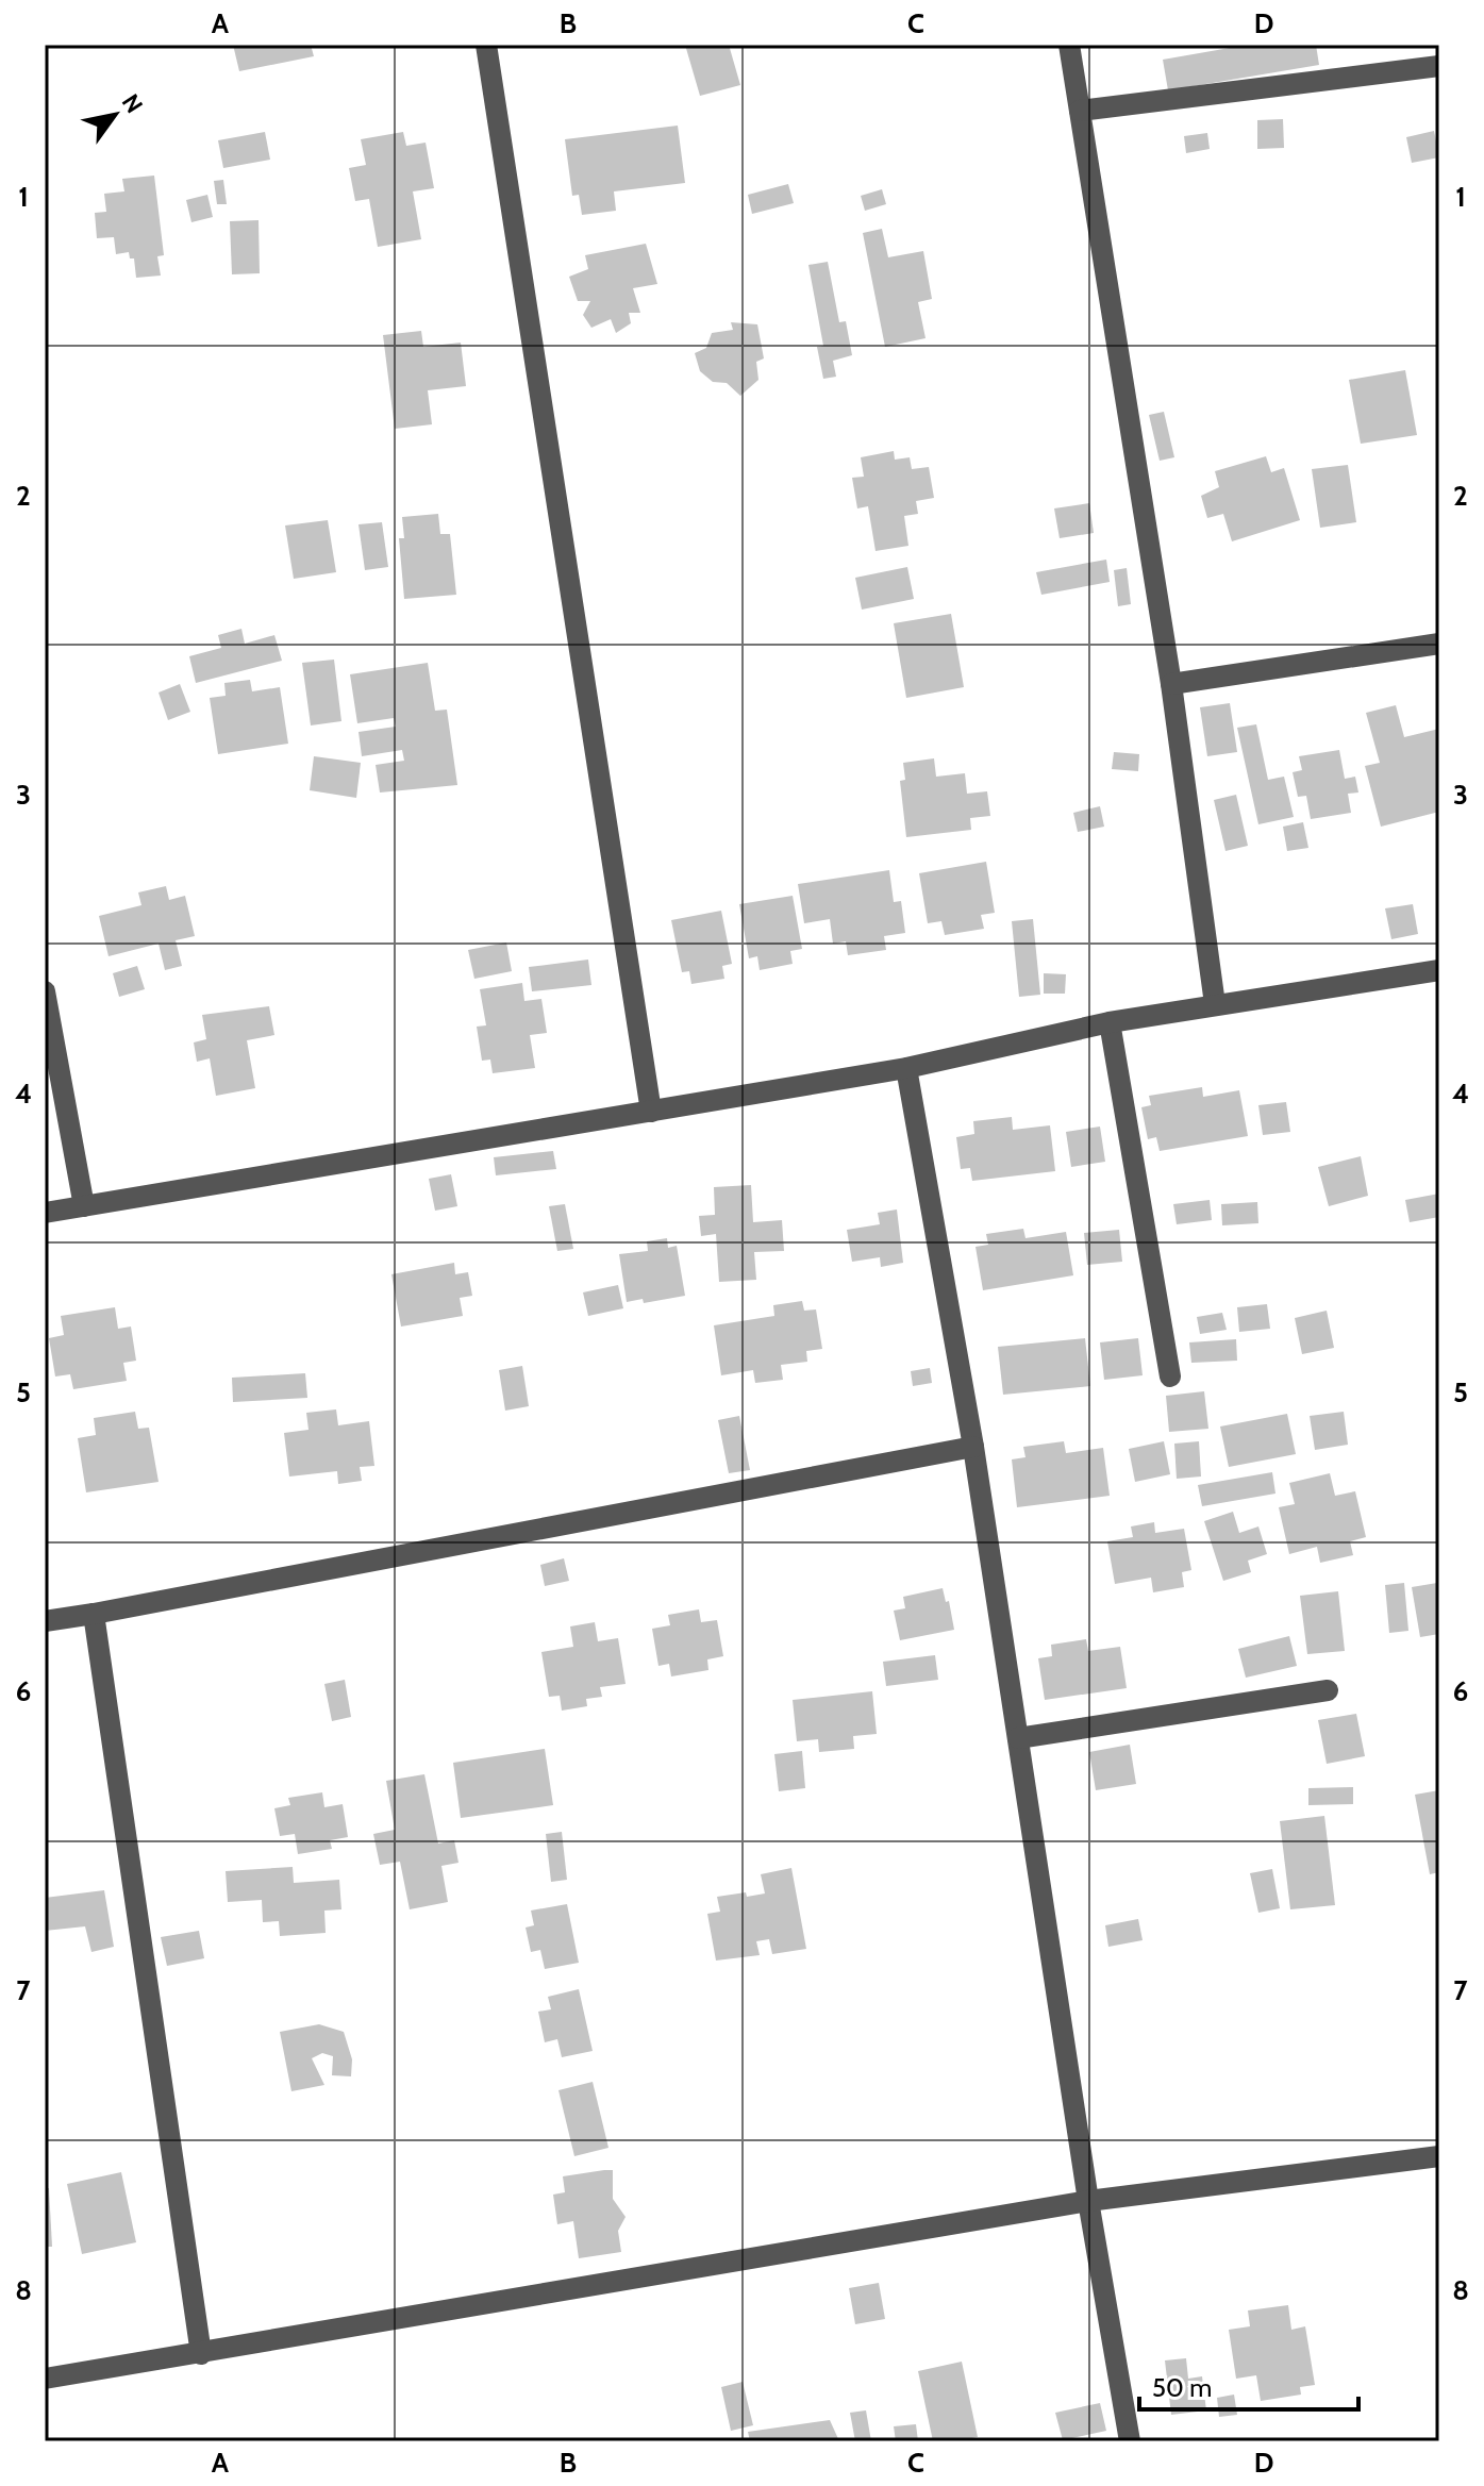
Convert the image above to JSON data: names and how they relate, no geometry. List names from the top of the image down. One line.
{"scale_bar":"50 m","north":"top right","grid":{"columns":["A","B","C","D"],"rows":["1","2","3","4","5","6","7","8"]}}
